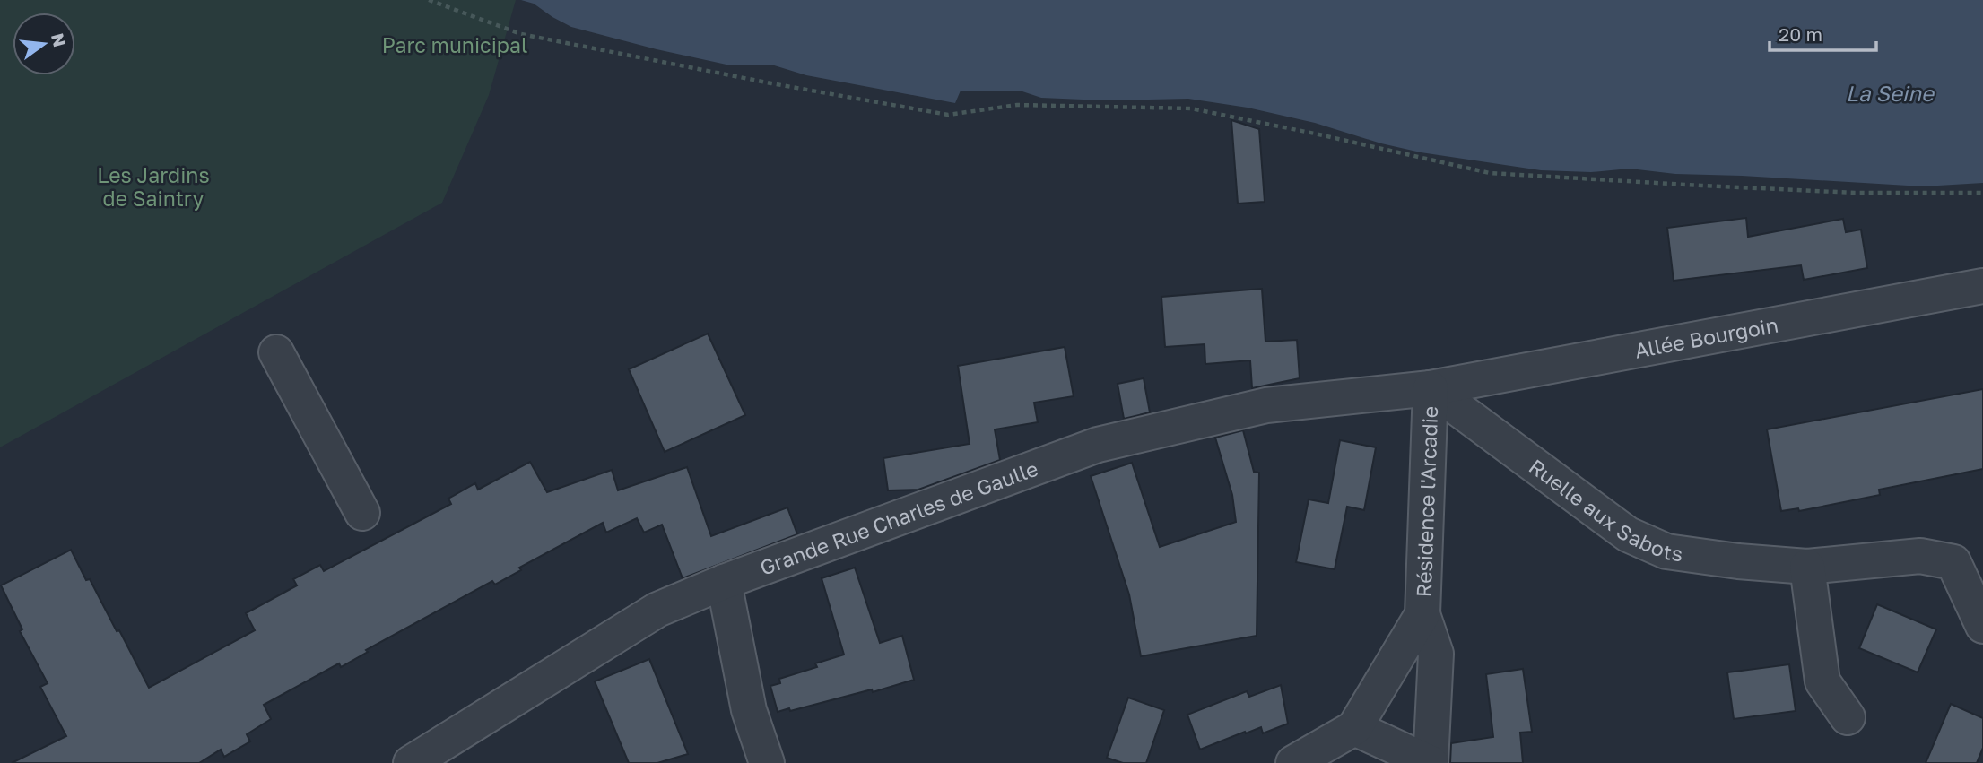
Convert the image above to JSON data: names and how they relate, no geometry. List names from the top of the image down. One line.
{"streets":{"street":["Allée Bourgoin","Résidence l'Arcadie","Ruelle aux Sabots","Grande Rue Charles de Gaulle"]},"crossings":[["Allée Bourgoin","Résidence l'Arcadie"],["Allée Bourgoin","Ruelle aux Sabots"],["Allée Bourgoin","Grande Rue Charles de Gaulle"],["Résidence l'Arcadie","Ruelle aux Sabots"],["Résidence l'Arcadie","Grande Rue Charles de Gaulle"],["Ruelle aux Sabots","Grande Rue Charles de Gaulle"]],"water":["La Seine"],"parks":["Parc municipal","Les Jardins de Saintry"],"scale_bar":"20 m","north":"right"}
